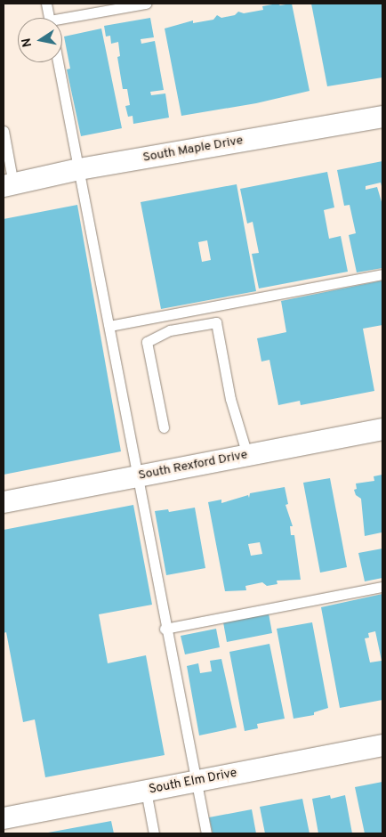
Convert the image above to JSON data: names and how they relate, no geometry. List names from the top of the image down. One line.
{"streets":{"street":["South Maple Drive","South Rexford Drive","South Elm Drive"]},"north":"left"}
